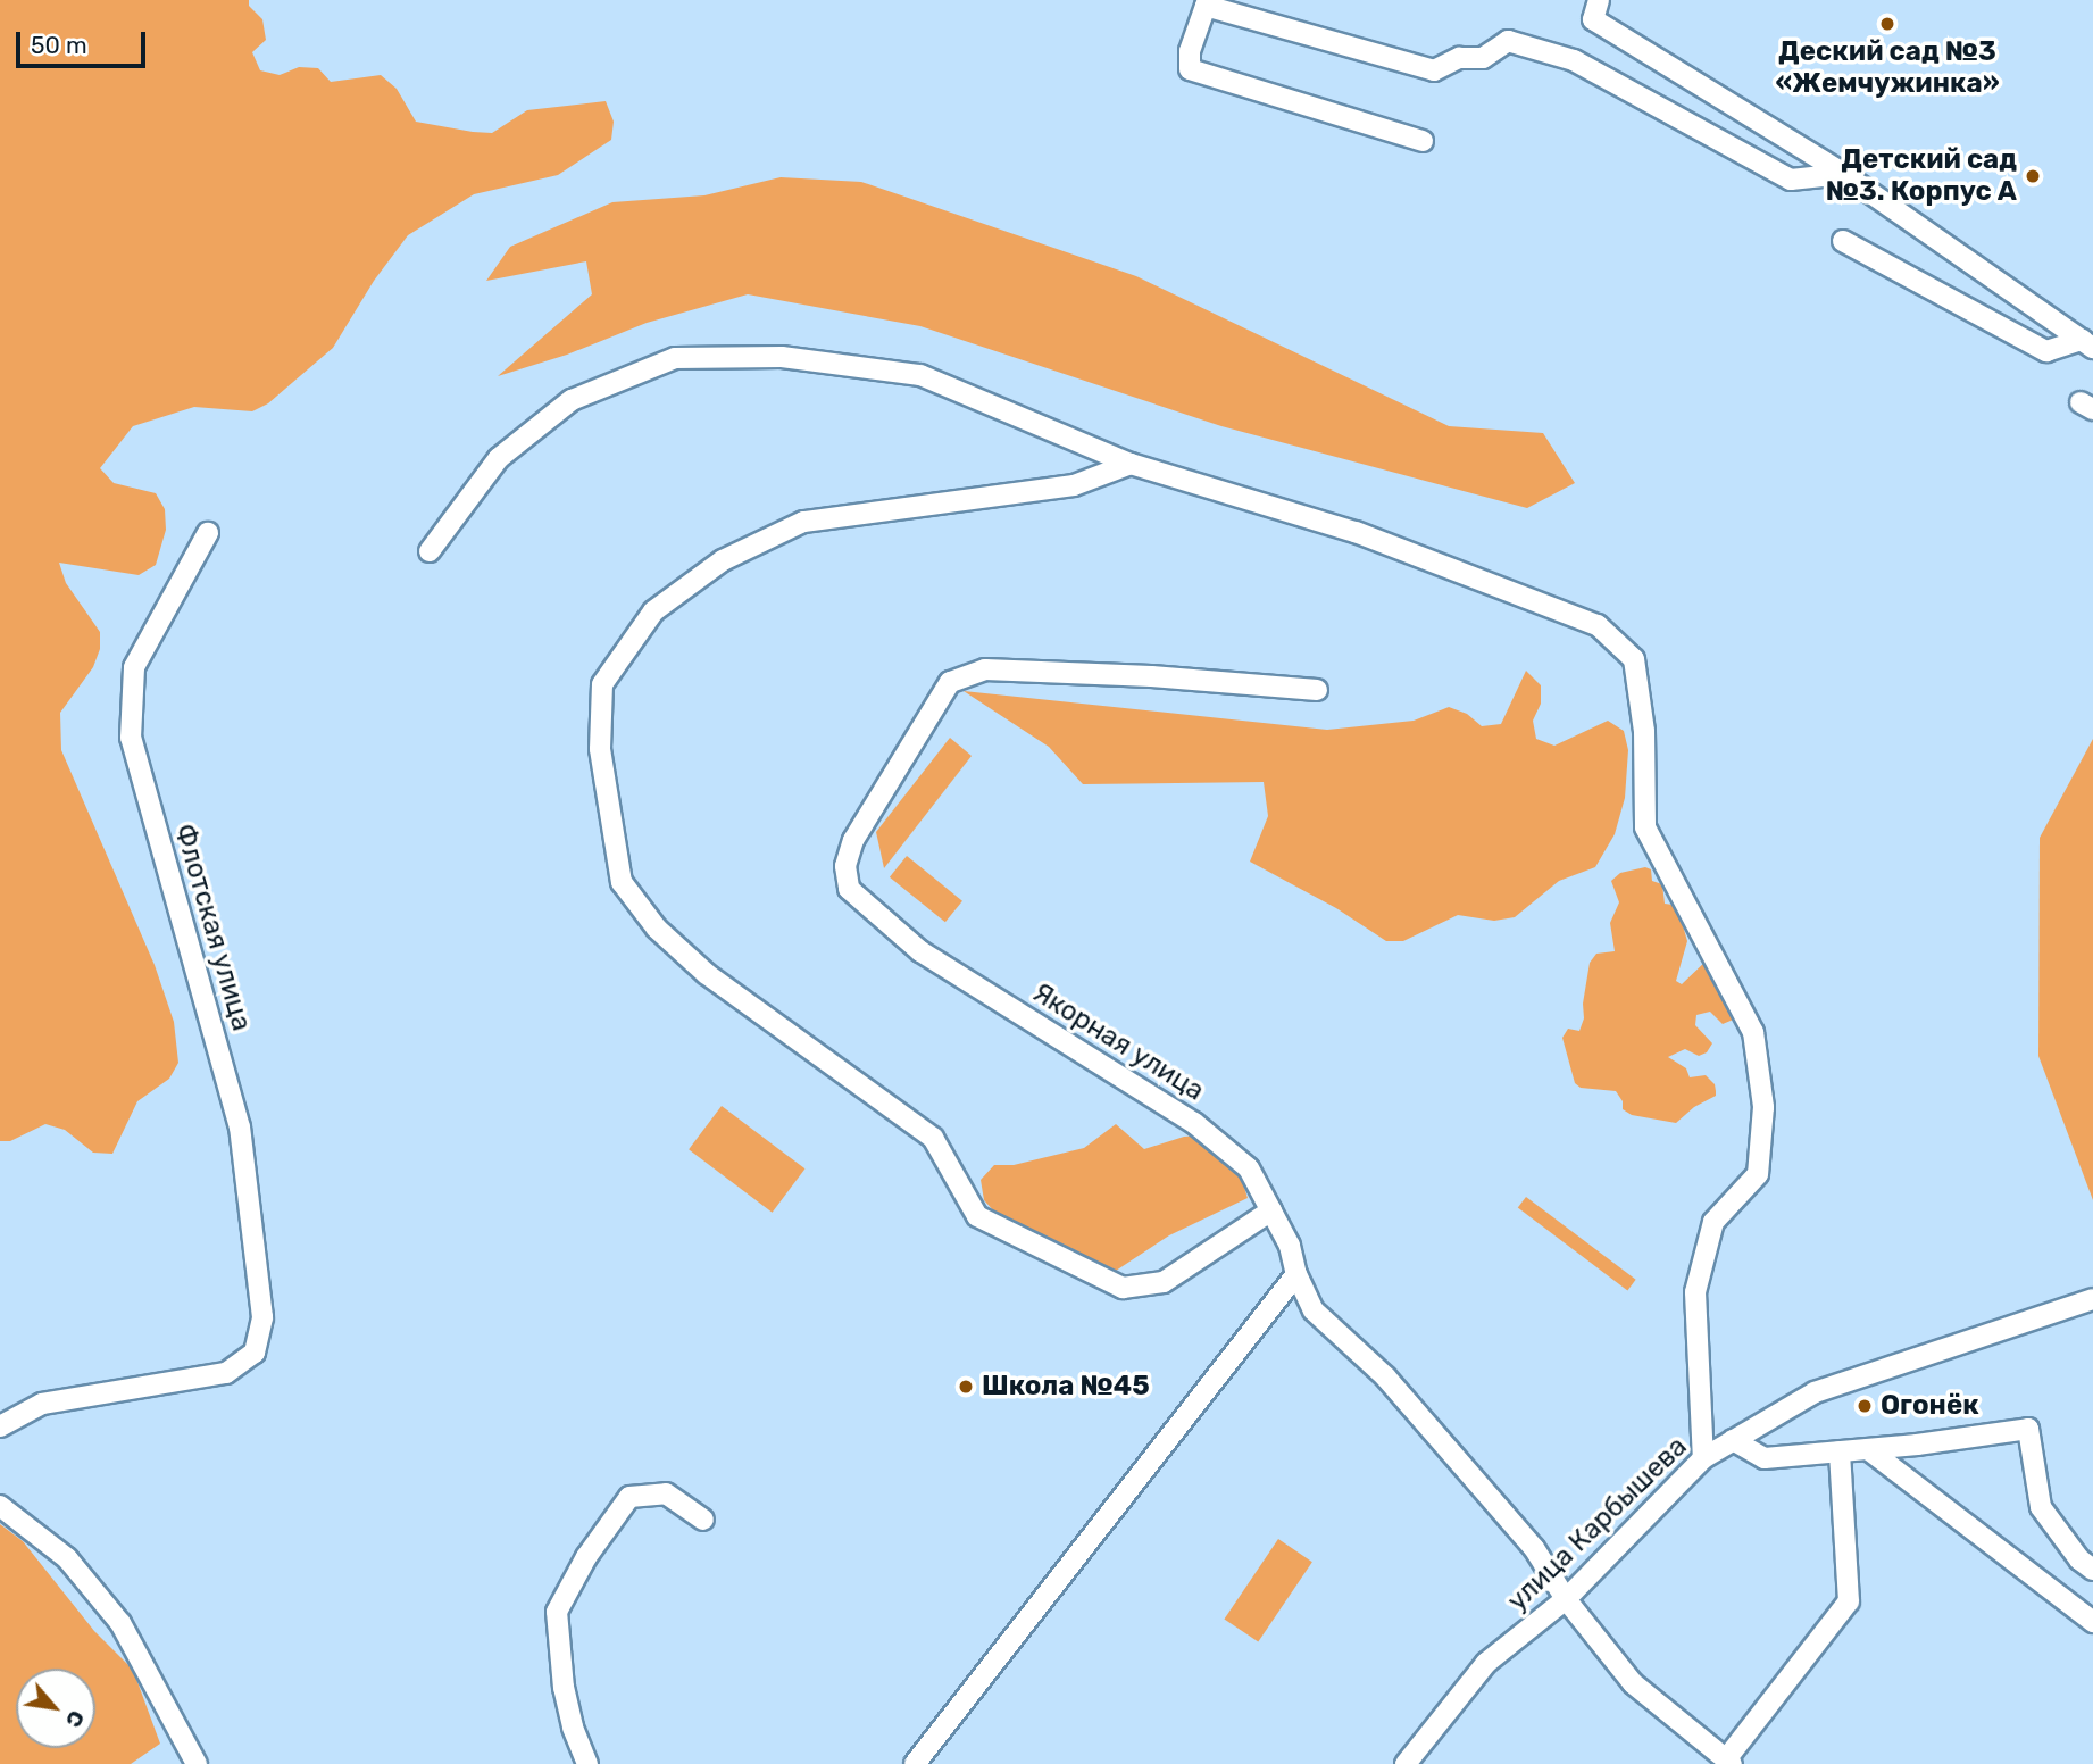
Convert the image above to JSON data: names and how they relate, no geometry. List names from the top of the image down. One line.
{"streets":{"street":["Флотская улица","Якорная улица","улица Карбышева"]},"crossings":[["Якорная улица","улица Карбышева"]],"places":["Деский сад №3 «Жемчужинка»","Детский сад №3. Корпус А","Школа №45","Огонёк"],"scale_bar":"50 m","north":"bottom right"}
